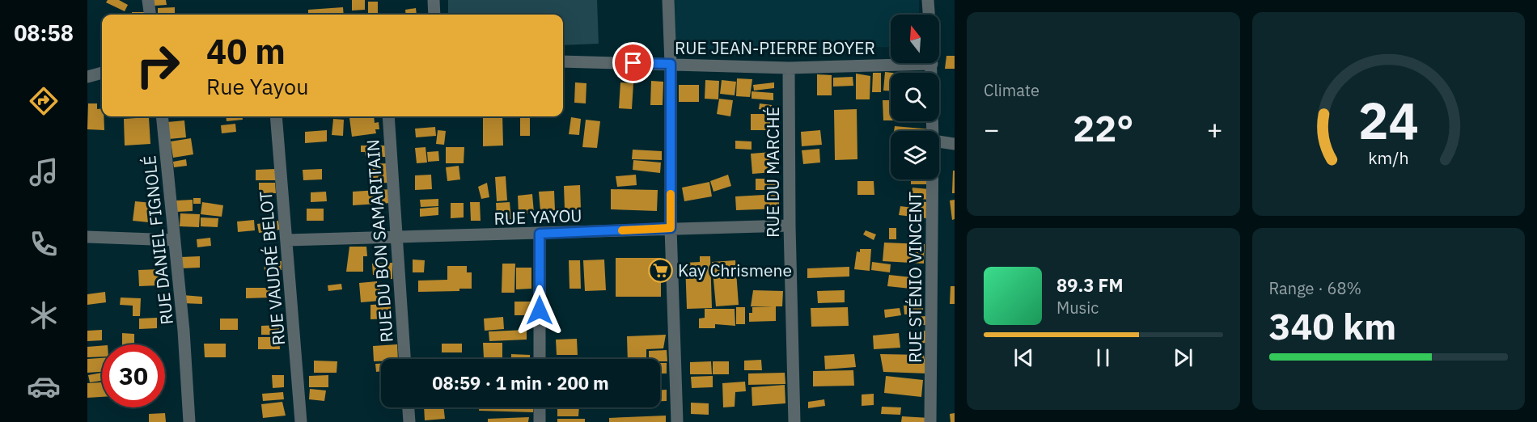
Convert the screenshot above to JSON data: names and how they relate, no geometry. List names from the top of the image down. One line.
{"streets":{"street":["RUE JEAN-PIERRE BOYER","RUE DU MARCHÉ","RUE YAYOU","RUE DANIEL FIGNOLÉ","RUE DU BON SAMARITAIN","RUE VAUDRÉ BELOT","RUE STÉNIO VINCENT"]},"crossings":[["RUE JEAN-PIERRE BOYER","RUE DU MARCHÉ"],["RUE JEAN-PIERRE BOYER","RUE STÉNIO VINCENT"],["RUE DU MARCHÉ","RUE YAYOU"],["RUE YAYOU","RUE DU BON SAMARITAIN"],["RUE YAYOU","RUE VAUDRÉ BELOT"]],"places":{"supermarket":["Kay Chrismene"]},"north":"top","page":{"tabs":"08:58","tile":["Climate",["Range · 68%","340 km"]],"turn":["40 m","Rue Yayou"],"heat":["−","22°","+"],"song":["89.3 FM","Music"],"limit":"30","trip":"08:59 · 1 min · 200 m","gauge":["24","km/h"]}}
